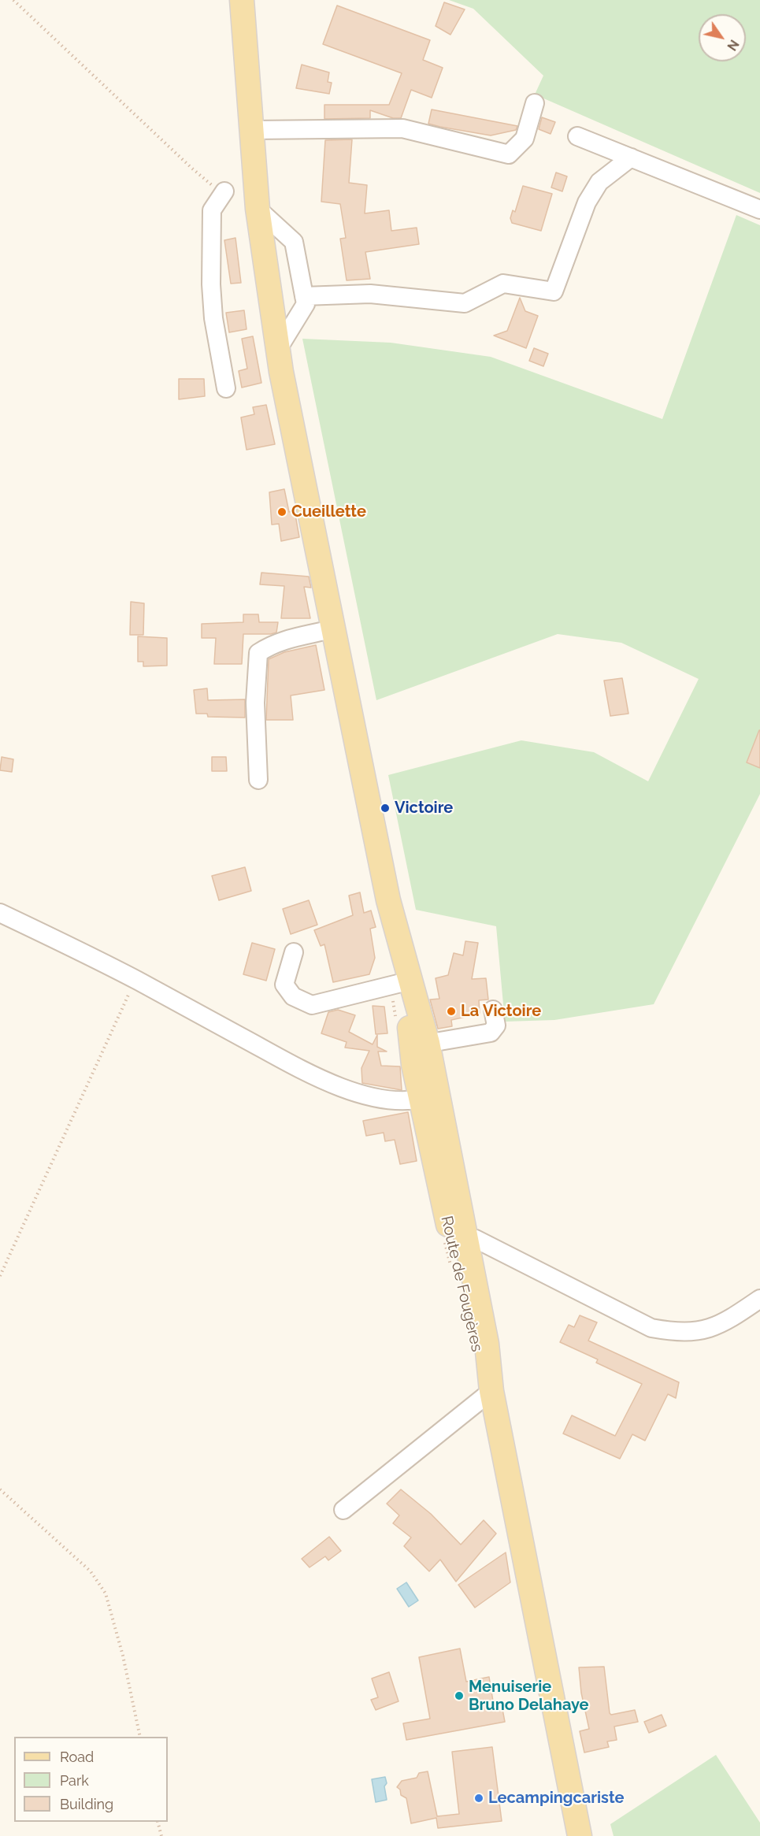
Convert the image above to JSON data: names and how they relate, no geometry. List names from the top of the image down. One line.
{"streets":{"main road":["Route de Fougères"]},"places":["Cueillette","Victoire","La Victoire","Menuiserie Bruno Delahaye","Lecampingcariste"],"legend":["Road","Park","Building"],"north":"bottom right"}
